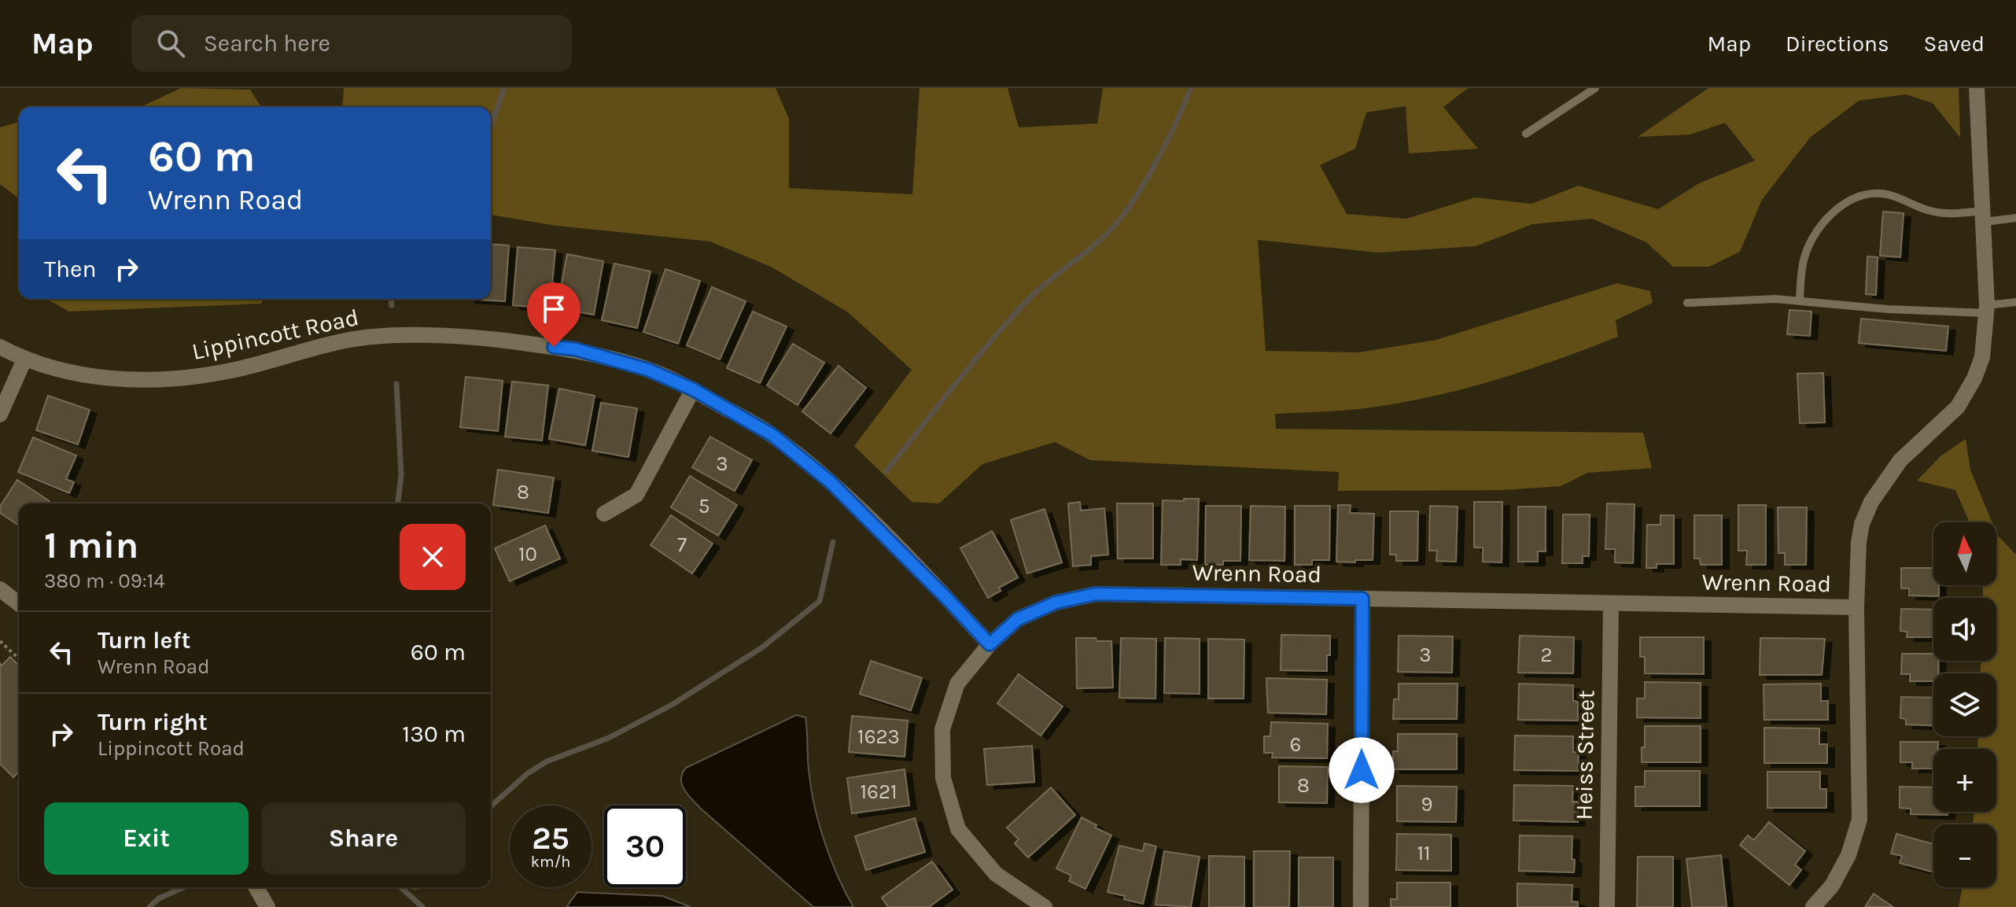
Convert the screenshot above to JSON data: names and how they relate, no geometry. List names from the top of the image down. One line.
{"streets":{"street":["Lippincott Road","Wrenn Road","Heiss Street"]},"crossings":[["Lippincott Road","Wrenn Road"],["Wrenn Road","Heiss Street"]],"house_numbers":["3","8","5","7","10","3","2","1623","6","8","1621","9","11"],"north":"top","page":{"header":"Map","search":"Search here","nav":["Map","Directions","Saved"],"turn":["60 m","Wrenn Road"],"then":"Then","heading":["1 min","380 m · 09:14"],"map_buttons":["+","−"],"list":[{"name":"Turn left","note":"Wrenn Road","value":"60 m"},{"name":"Turn right","note":"Lippincott Road","value":"130 m"}],"buttons":["Exit","Share"],"speed":"25 km/h","limit":"30"}}
